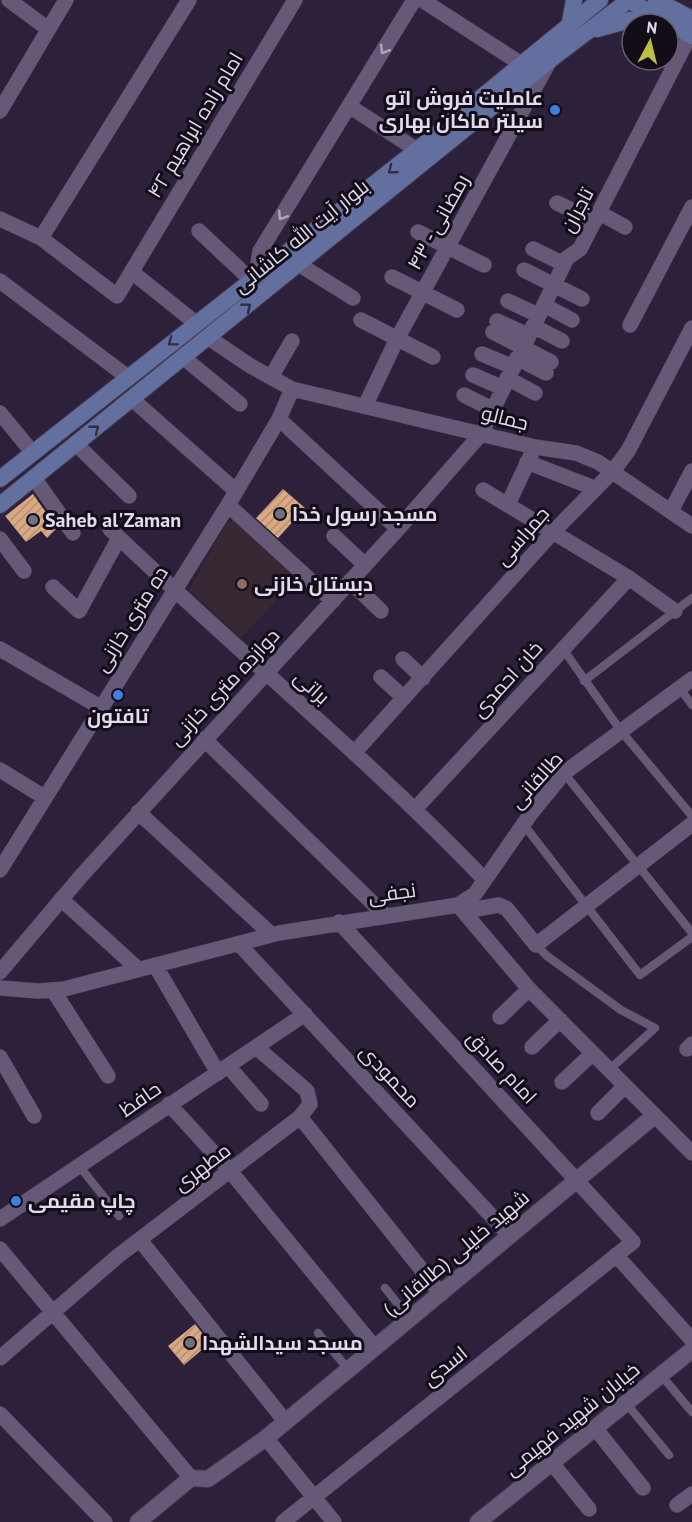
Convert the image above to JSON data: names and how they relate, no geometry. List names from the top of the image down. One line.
{"streets":{"main road":["بلوار آیت الله کاشانی"],"street":["امام زاده ابراهیم ۴۲","تاجران","رمضانی - ۴۳","جمالو","جمراسی","ده متری خازنی","خان احمدی","دوازده متری خازنی","براتی","طالقانی","نجفی","امام صادق","محمودی","حافظ","مطهری","شهید خلیلی (طالقانی)","اسدی","خیابان شهید فهیمی"]},"crossings":[["تاجران","جمالو"],["تاجران","دوازده متری خازنی"],["رمضانی - ۴۳","بلوار آیت الله کاشانی"],["رمضانی - ۴۳","جمالو"],["بلوار آیت الله کاشانی","جمالو"],["جمالو","جمراسی"],["جمالو","ده متری خازنی"],["جمالو","دوازده متری خازنی"],["جمراسی","براتی"],["ده متری خازنی","براتی"],["خان احمدی","براتی"],["دوازده متری خازنی","براتی"],["براتی","طالقانی"],["طالقانی","نجفی"],["نجفی","امام صادق"],["نجفی","محمودی"],["امام صادق","شهید خلیلی (طالقانی)"],["امام صادق","اسدی"],["محمودی","حافظ"],["محمودی","شهید خلیلی (طالقانی)"]],"places":["عاملیت فروش اتو سیلتر ماکان بهاری","مسجد رسول خدا","Saheb al'Zaman","دبستان خازنی","تافتون","چاپ مقیمی","مسجد سیدالشهدا"],"north":"top"}
